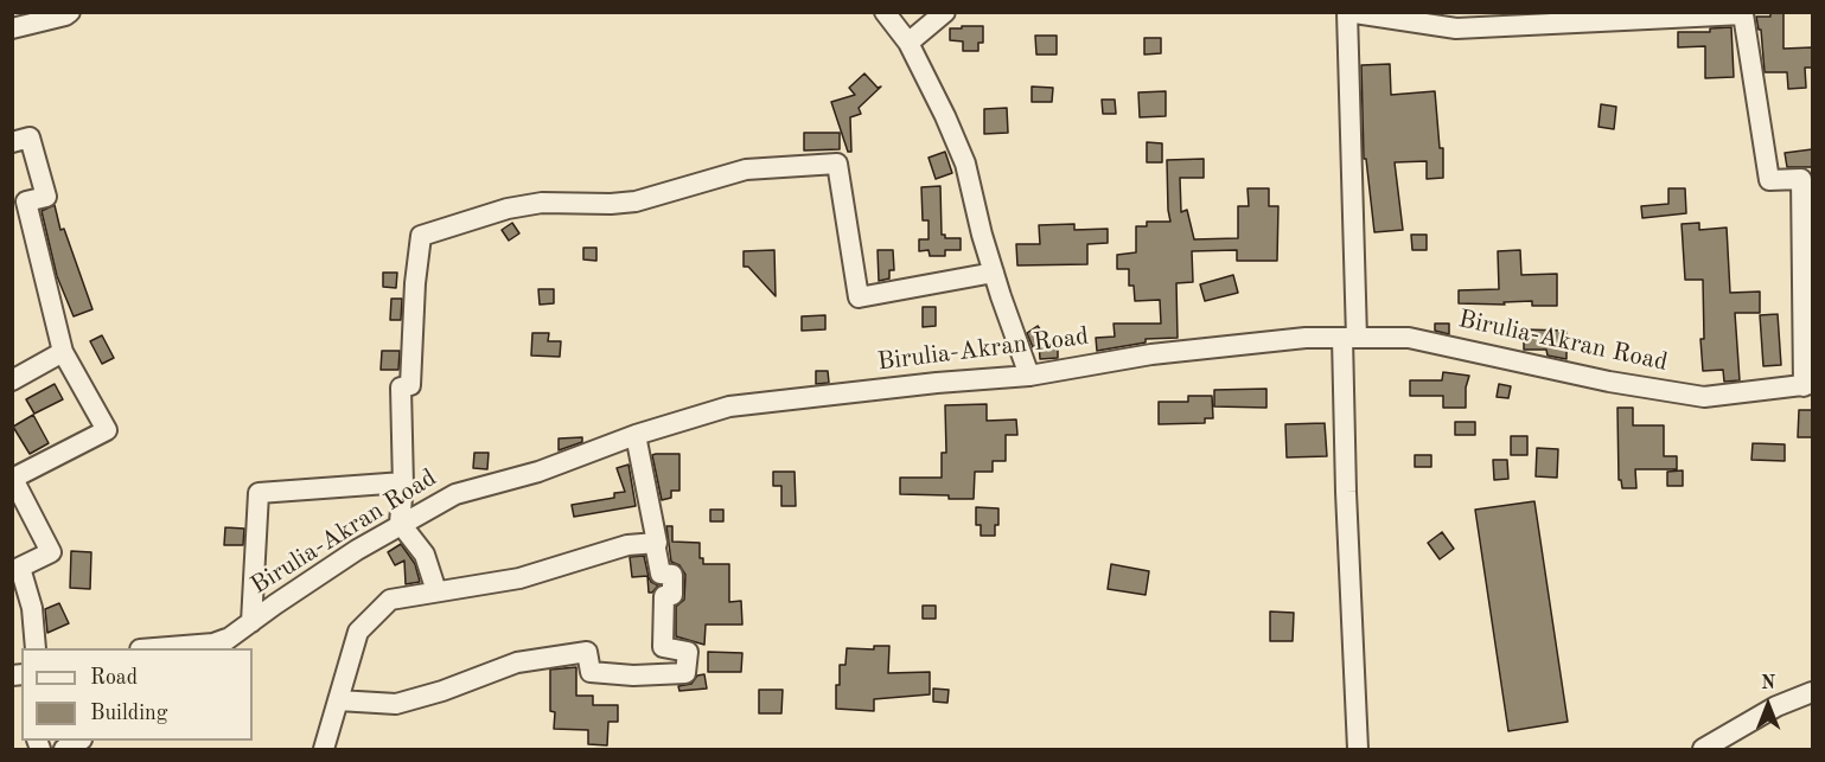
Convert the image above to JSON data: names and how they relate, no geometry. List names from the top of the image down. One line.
{"streets":{"street":["Birulia-Akran Road"]},"legend":["Road","Building"],"north":"top"}
